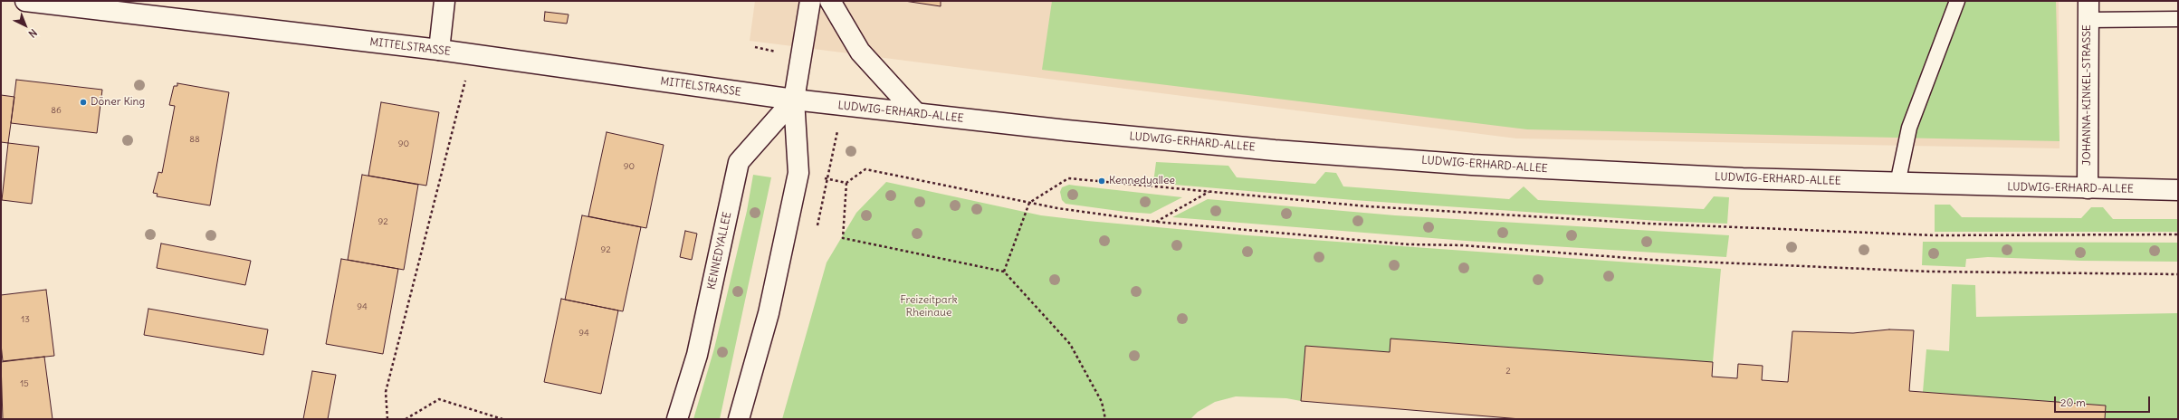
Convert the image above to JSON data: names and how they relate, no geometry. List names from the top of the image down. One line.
{"streets":{"main road":["MITTELSTRASSE","JOHANNA-KINKEL-STRASSE","LUDWIG-ERHARD-ALLEE","KENNEDYALLEE"]},"crossings":[["MITTELSTRASSE","LUDWIG-ERHARD-ALLEE"],["MITTELSTRASSE","KENNEDYALLEE"],["JOHANNA-KINKEL-STRASSE","LUDWIG-ERHARD-ALLEE"],["LUDWIG-ERHARD-ALLEE","KENNEDYALLEE"]],"parks":["Freizeitpark Rheinaue"],"places":["Döner King","Kennedyallee"],"house_numbers":["86","88","90","90","92","92","94","13","94","2","15"],"scale_bar":"20 m","north":"bottom right"}
